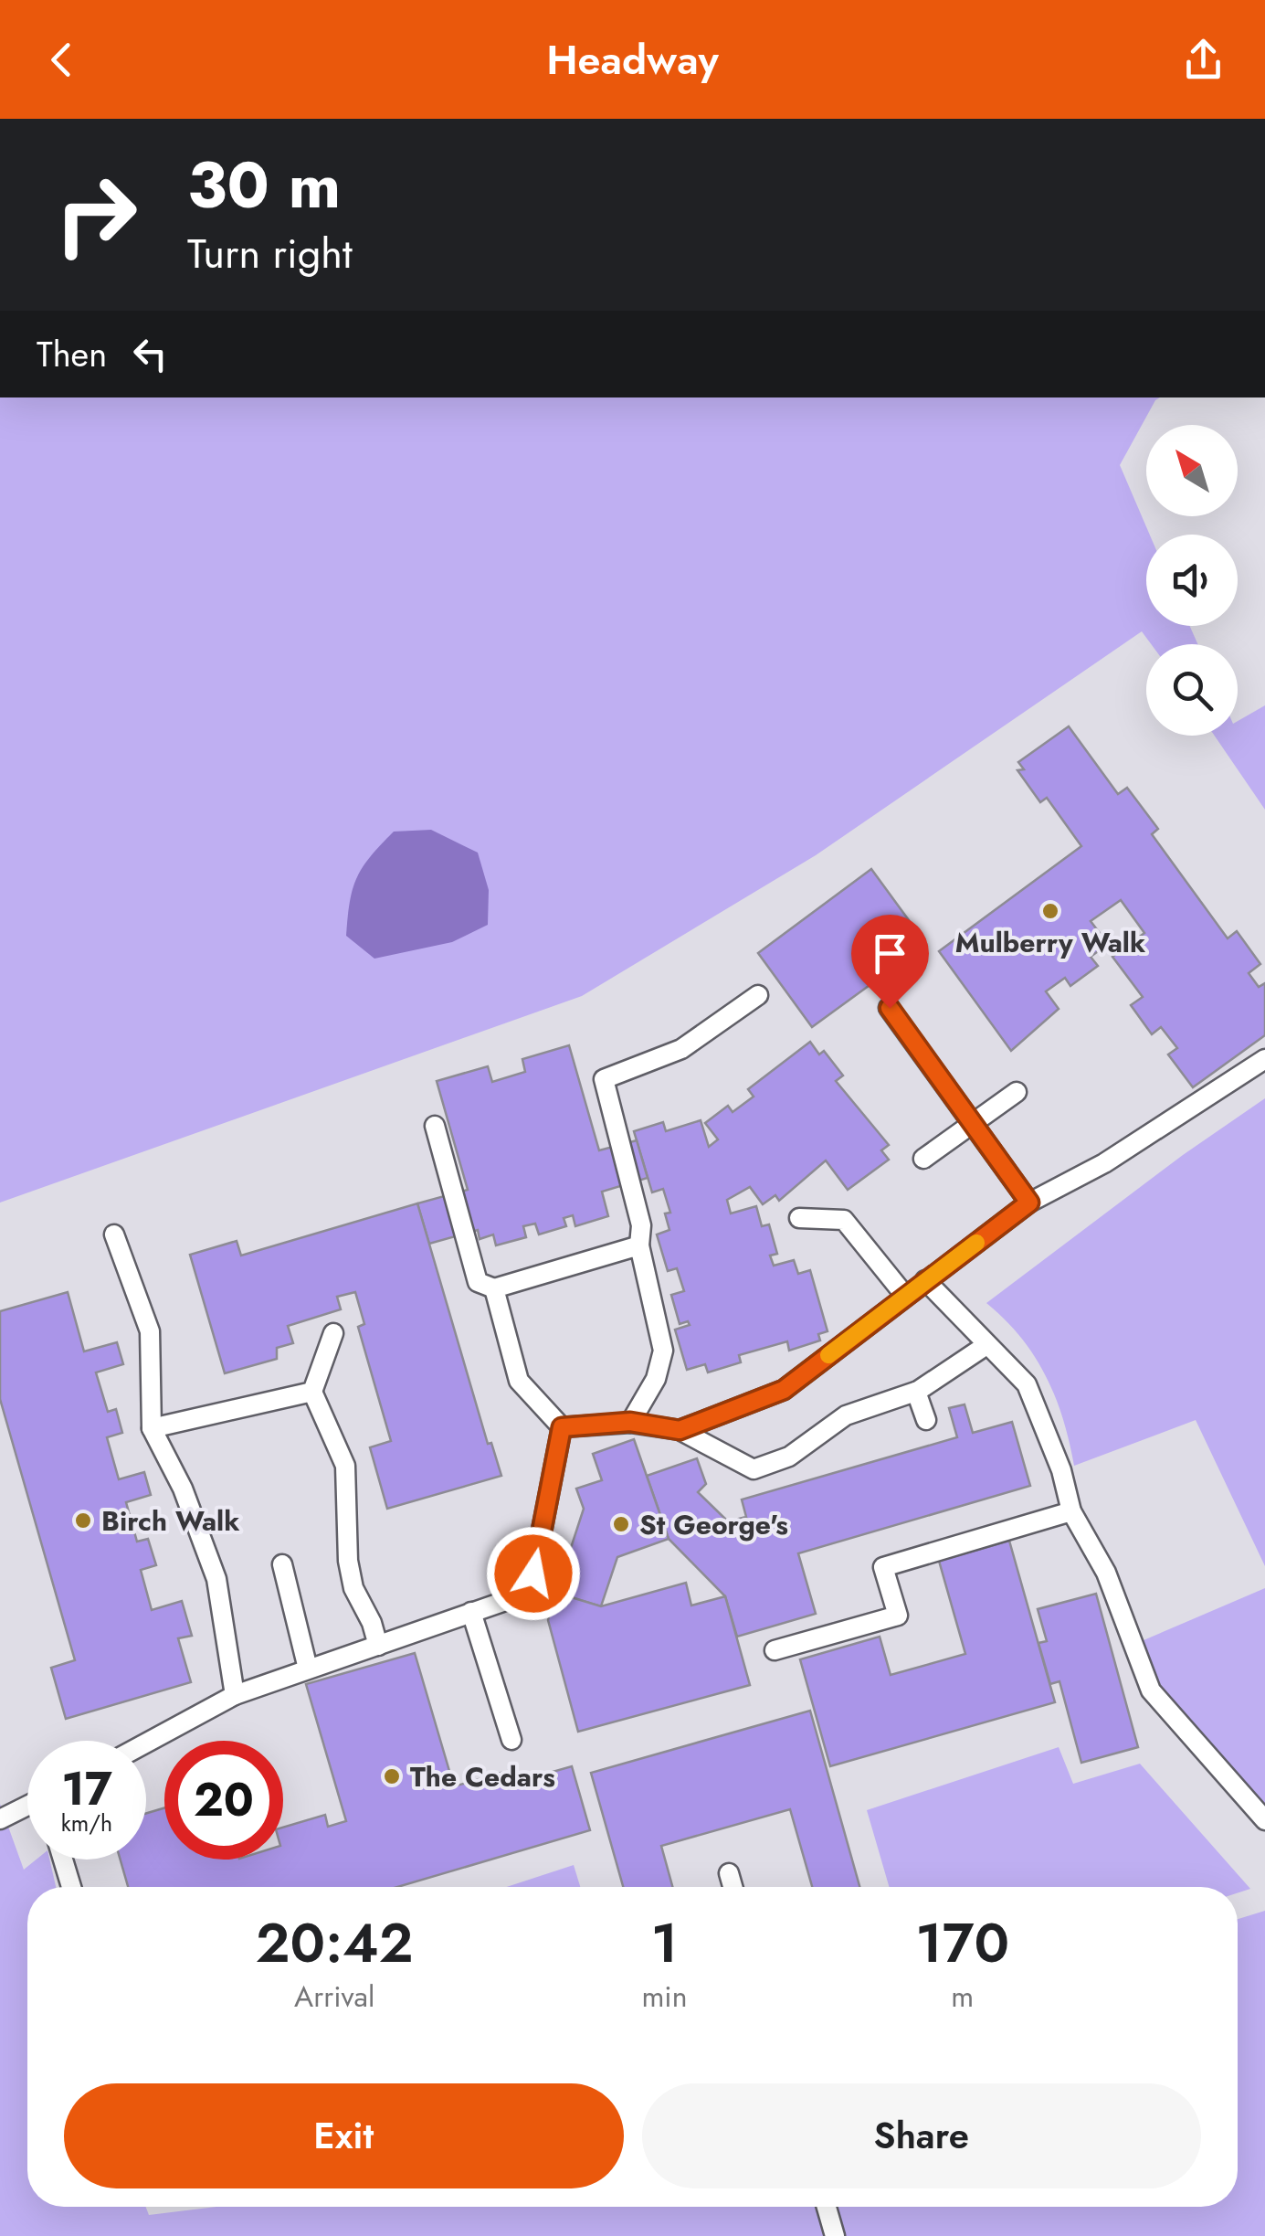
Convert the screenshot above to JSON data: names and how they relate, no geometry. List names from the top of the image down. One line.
{"places":["Mulberry Walk","Birch Walk","St George's","The Cedars"],"north":"top left","page":{"header":"Headway","turn":["30 m","Turn right"],"then":"Then","speed":"17 km/h","limit":"20","eta":["20:42","Arrival","1","min","170","m"],"buttons":["Exit","Share"]}}
